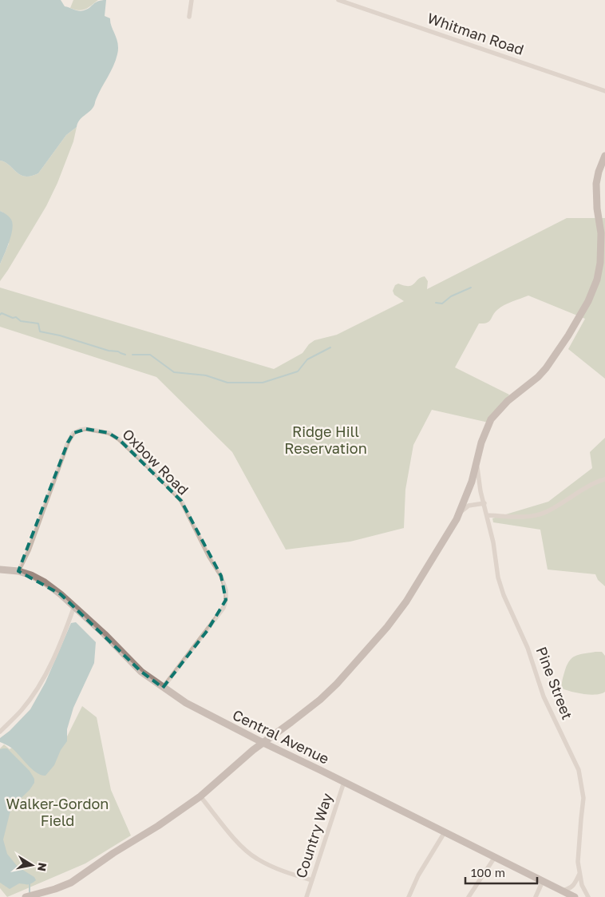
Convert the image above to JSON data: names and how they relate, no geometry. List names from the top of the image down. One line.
{"streets":{"street":["Whitman Road","Oxbow Road","Pine Street","Central Avenue","Country Way"]},"crossings":[["Oxbow Road","Central Avenue"],["Central Avenue","Country Way"]],"parks":["Ridge Hill Reservation","Walker-Gordon Field"],"scale_bar":"100 m","north":"right"}
